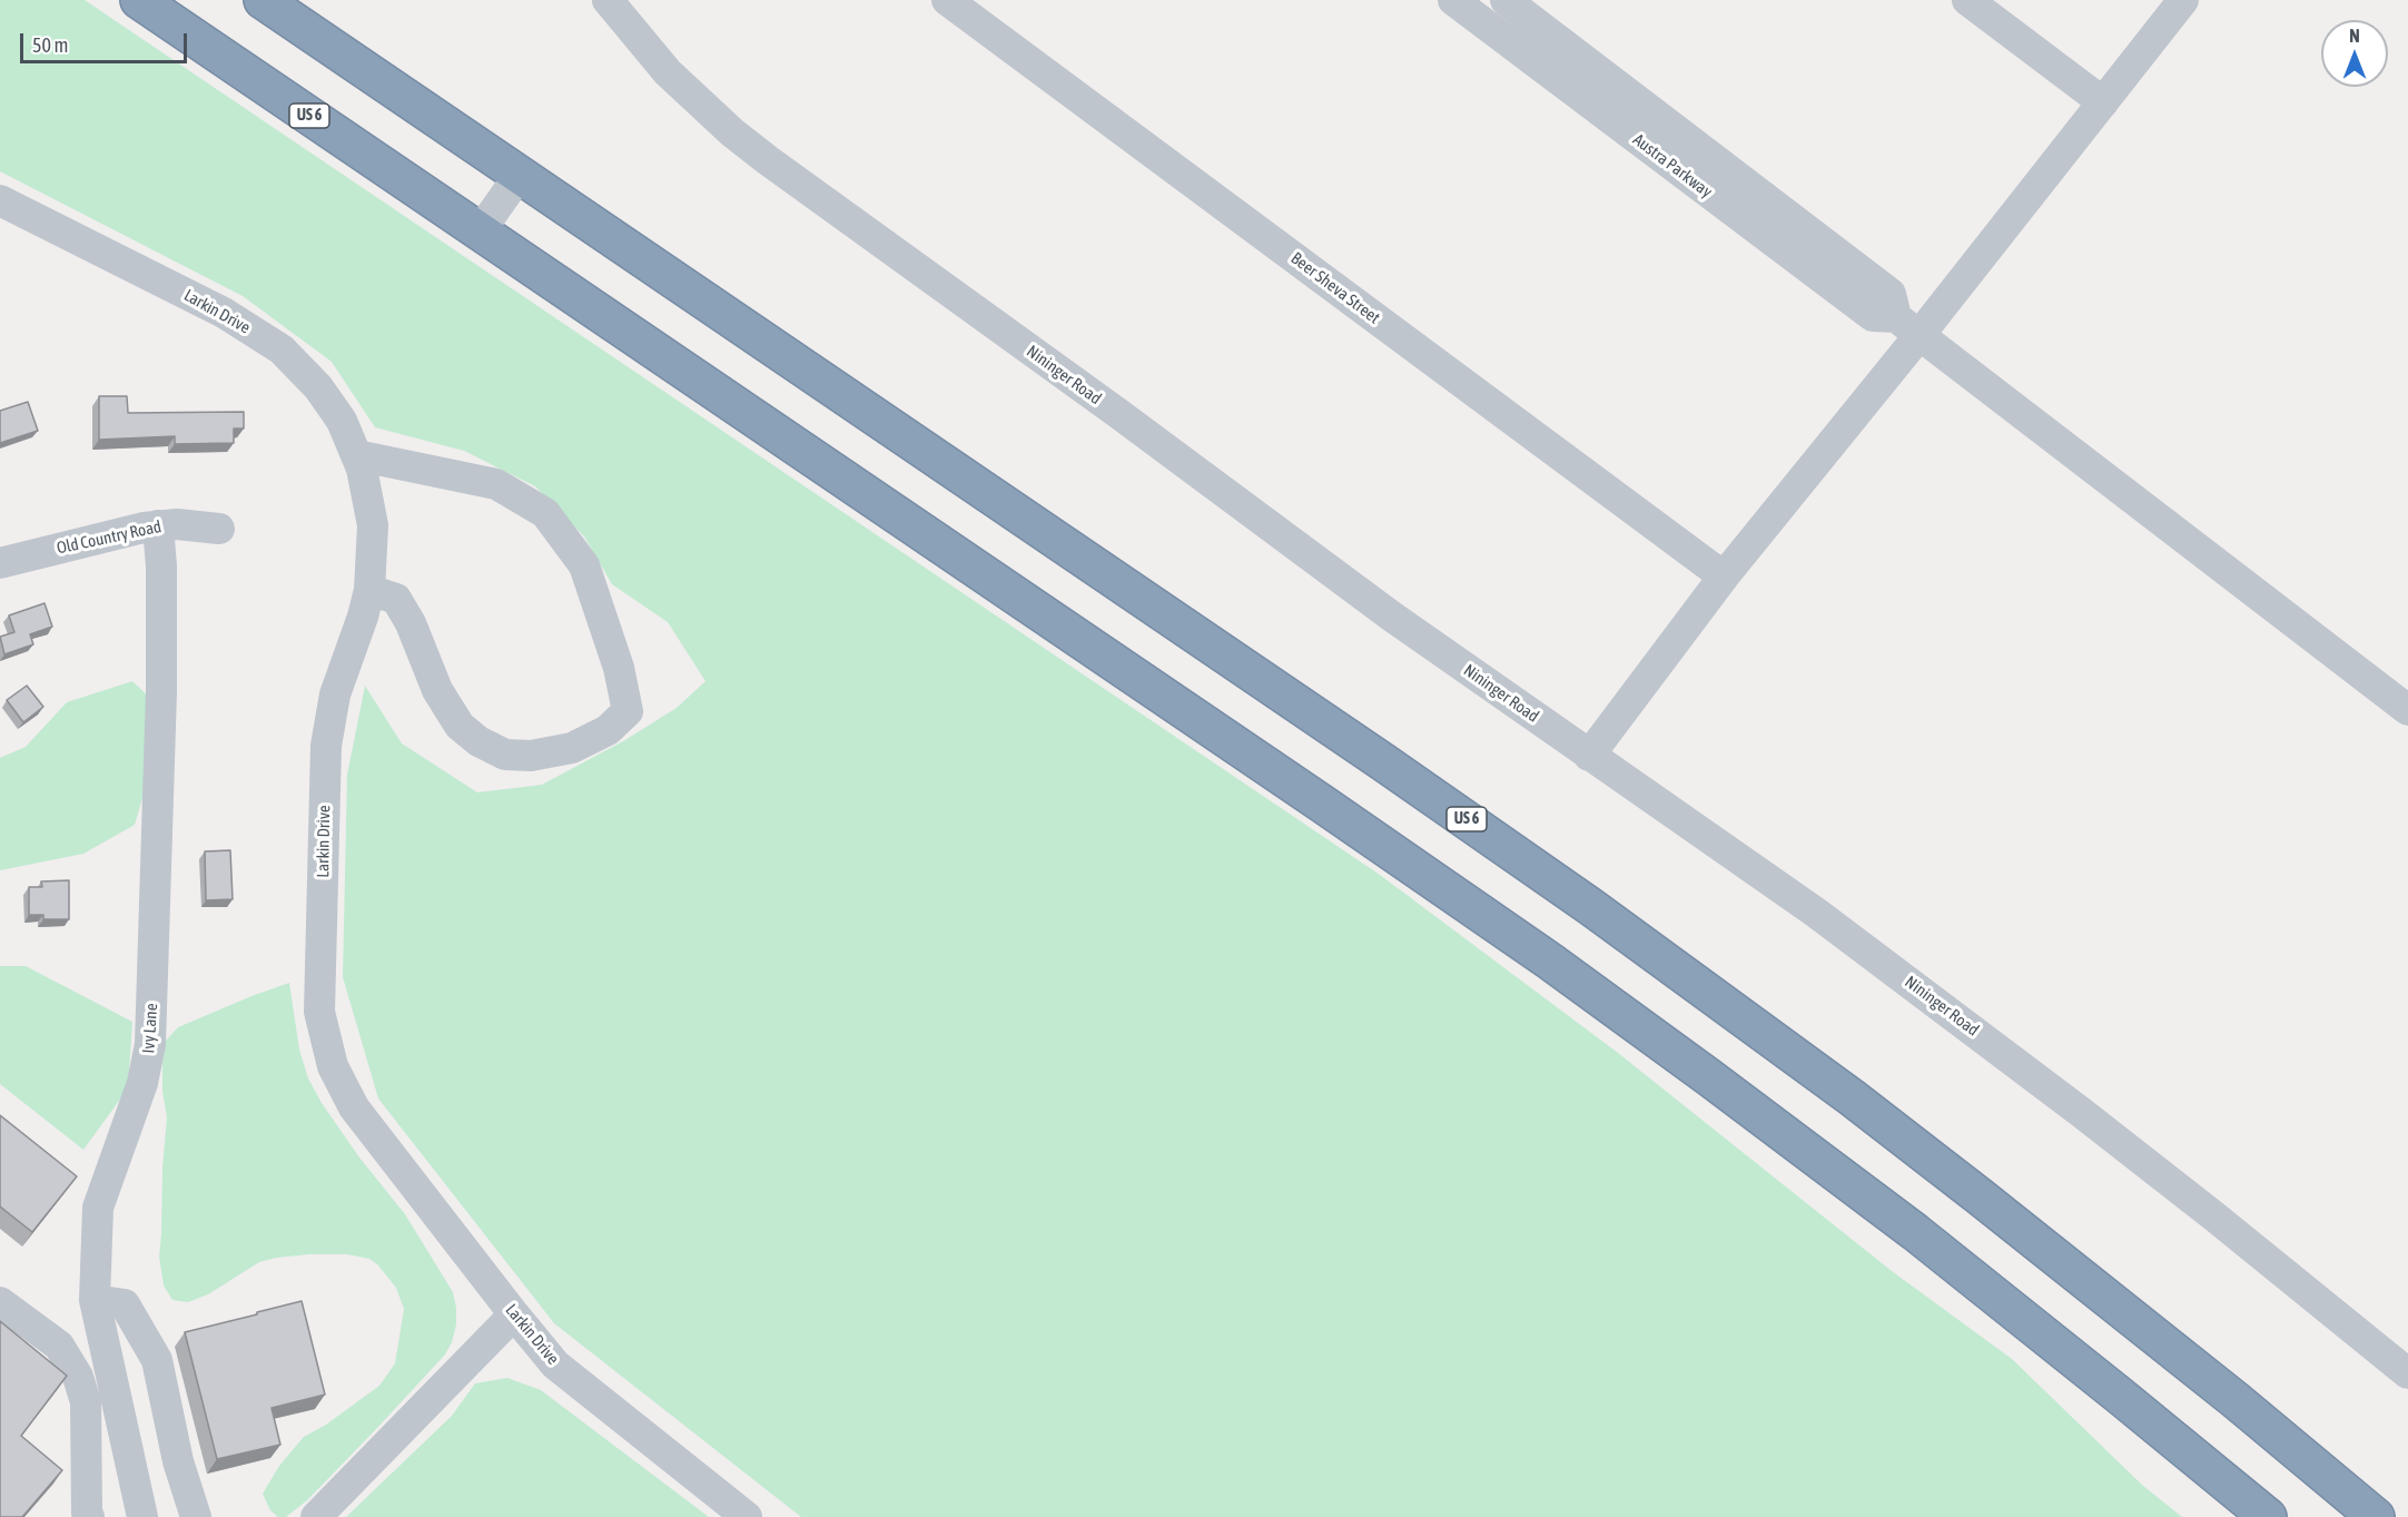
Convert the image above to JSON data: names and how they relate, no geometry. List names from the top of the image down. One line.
{"streets":{"highway":["US 6"],"street":["Austra Parkway","Beer Sheva Street","Larkin Drive","Nininger Road","Old Country Road","Ivy Lane"]},"crossings":[["Old Country Road","Ivy Lane"]],"scale_bar":"50 m","north":"top"}
